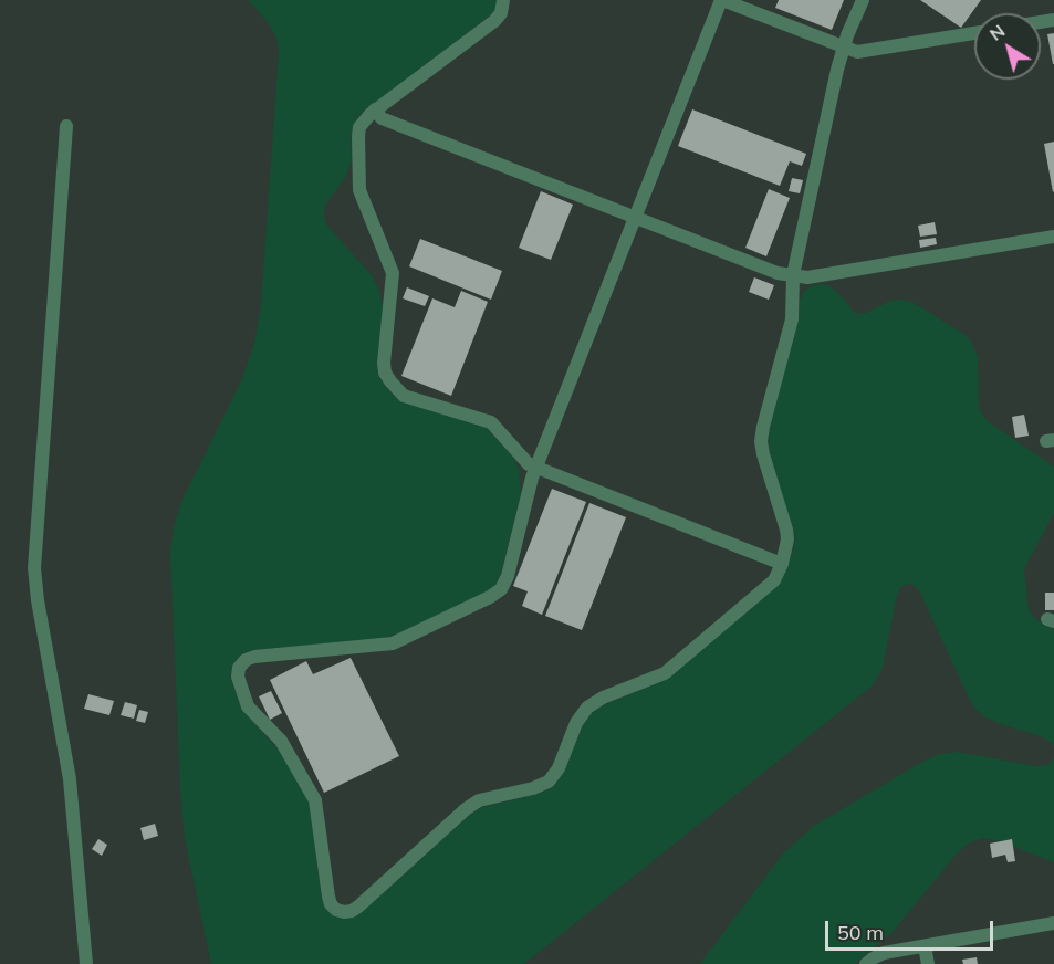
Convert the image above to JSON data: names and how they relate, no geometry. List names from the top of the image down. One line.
{"scale_bar":"50 m","north":"top left"}
